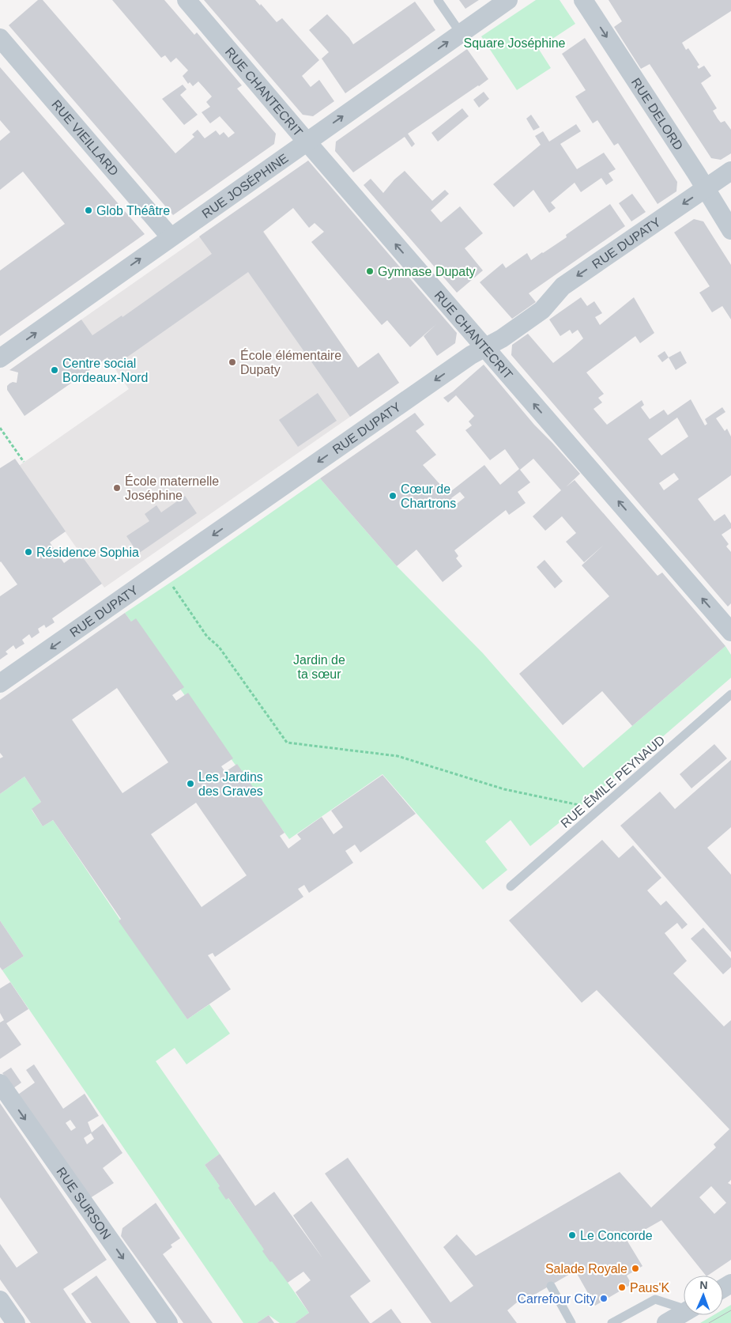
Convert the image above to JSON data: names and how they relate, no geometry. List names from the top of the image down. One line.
{"streets":{"street":["RUE CHANTECRIT","RUE DELORD","RUE VIEILLARD","RUE JOSÉPHINE","RUE DUPATY","RUE SURSON"],"lane":["RUE ÉMILE PEYNAUD"]},"crossings":[["RUE CHANTECRIT","RUE JOSÉPHINE"],["RUE CHANTECRIT","RUE DUPATY"],["RUE DELORD","RUE DUPATY"],["RUE VIEILLARD","RUE JOSÉPHINE"]],"one_way":["RUE CHANTECRIT","RUE DELORD","RUE JOSÉPHINE","RUE DUPATY","RUE SURSON"],"parks":["Square Joséphine","Jardin de ta sœur"],"places":["Glob Théâtre","Gymnase Dupaty","École élémentaire Dupaty","Centre social Bordeaux-Nord","École maternelle Joséphine","Cœur de Chartrons","Résidence Sophia","Les Jardins des Graves","Le Concorde","Salade Royale","Paus'K","Carrefour City"],"north":"top"}
